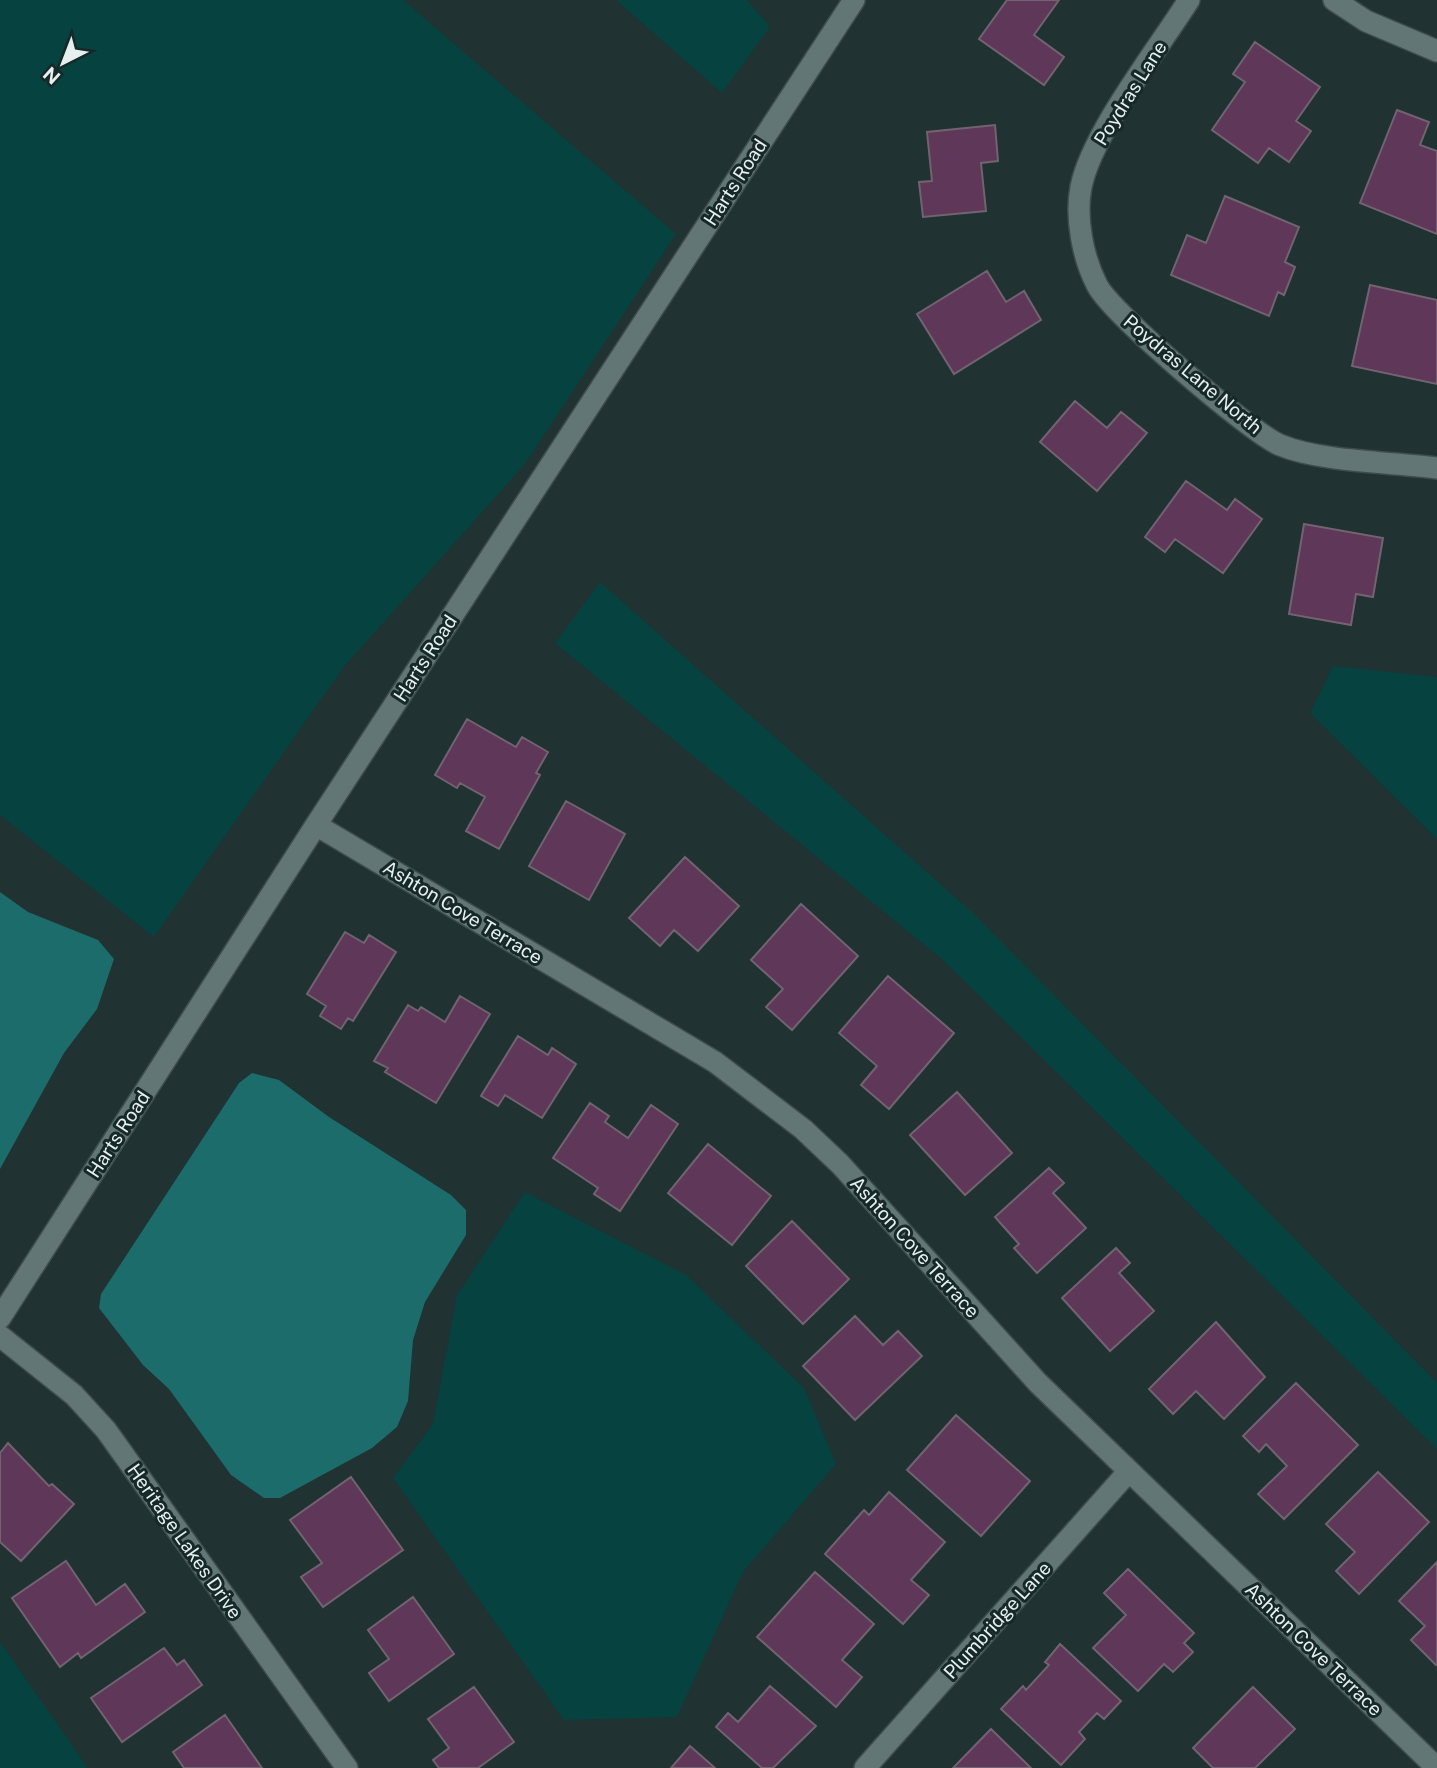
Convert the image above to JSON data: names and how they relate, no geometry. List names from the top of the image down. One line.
{"streets":{"street":["Poydras Lane","Harts Road","Poydras Lane North","Ashton Cove Terrace","Heritage Lakes Drive","Plumbridge Lane"]},"crossings":[["Poydras Lane","Poydras Lane North"],["Harts Road","Ashton Cove Terrace"],["Ashton Cove Terrace","Plumbridge Lane"]],"north":"bottom left"}
